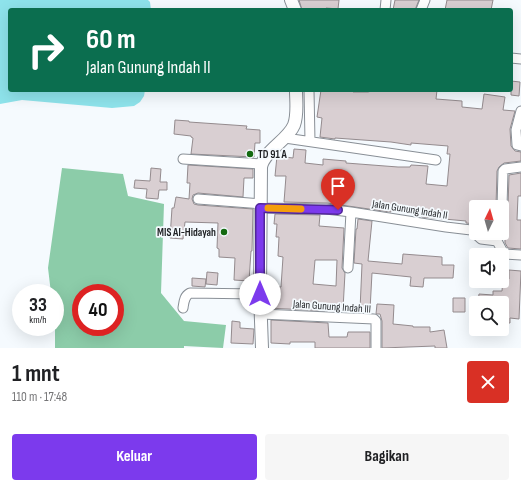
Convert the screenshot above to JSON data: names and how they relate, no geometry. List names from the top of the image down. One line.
{"streets":{"street":["Jalan Gunung Indah II","Jalan Gunung Indah III"]},"places":["TD 91 A","MIS Al-Hidayah"],"north":"top","page":{"turn":["60 m","Jalan Gunung Indah II"],"speed":"33 km/h","limit":"40","heading":["1 mnt","110 m · 17:48"],"buttons":["Keluar","Bagikan"]}}
